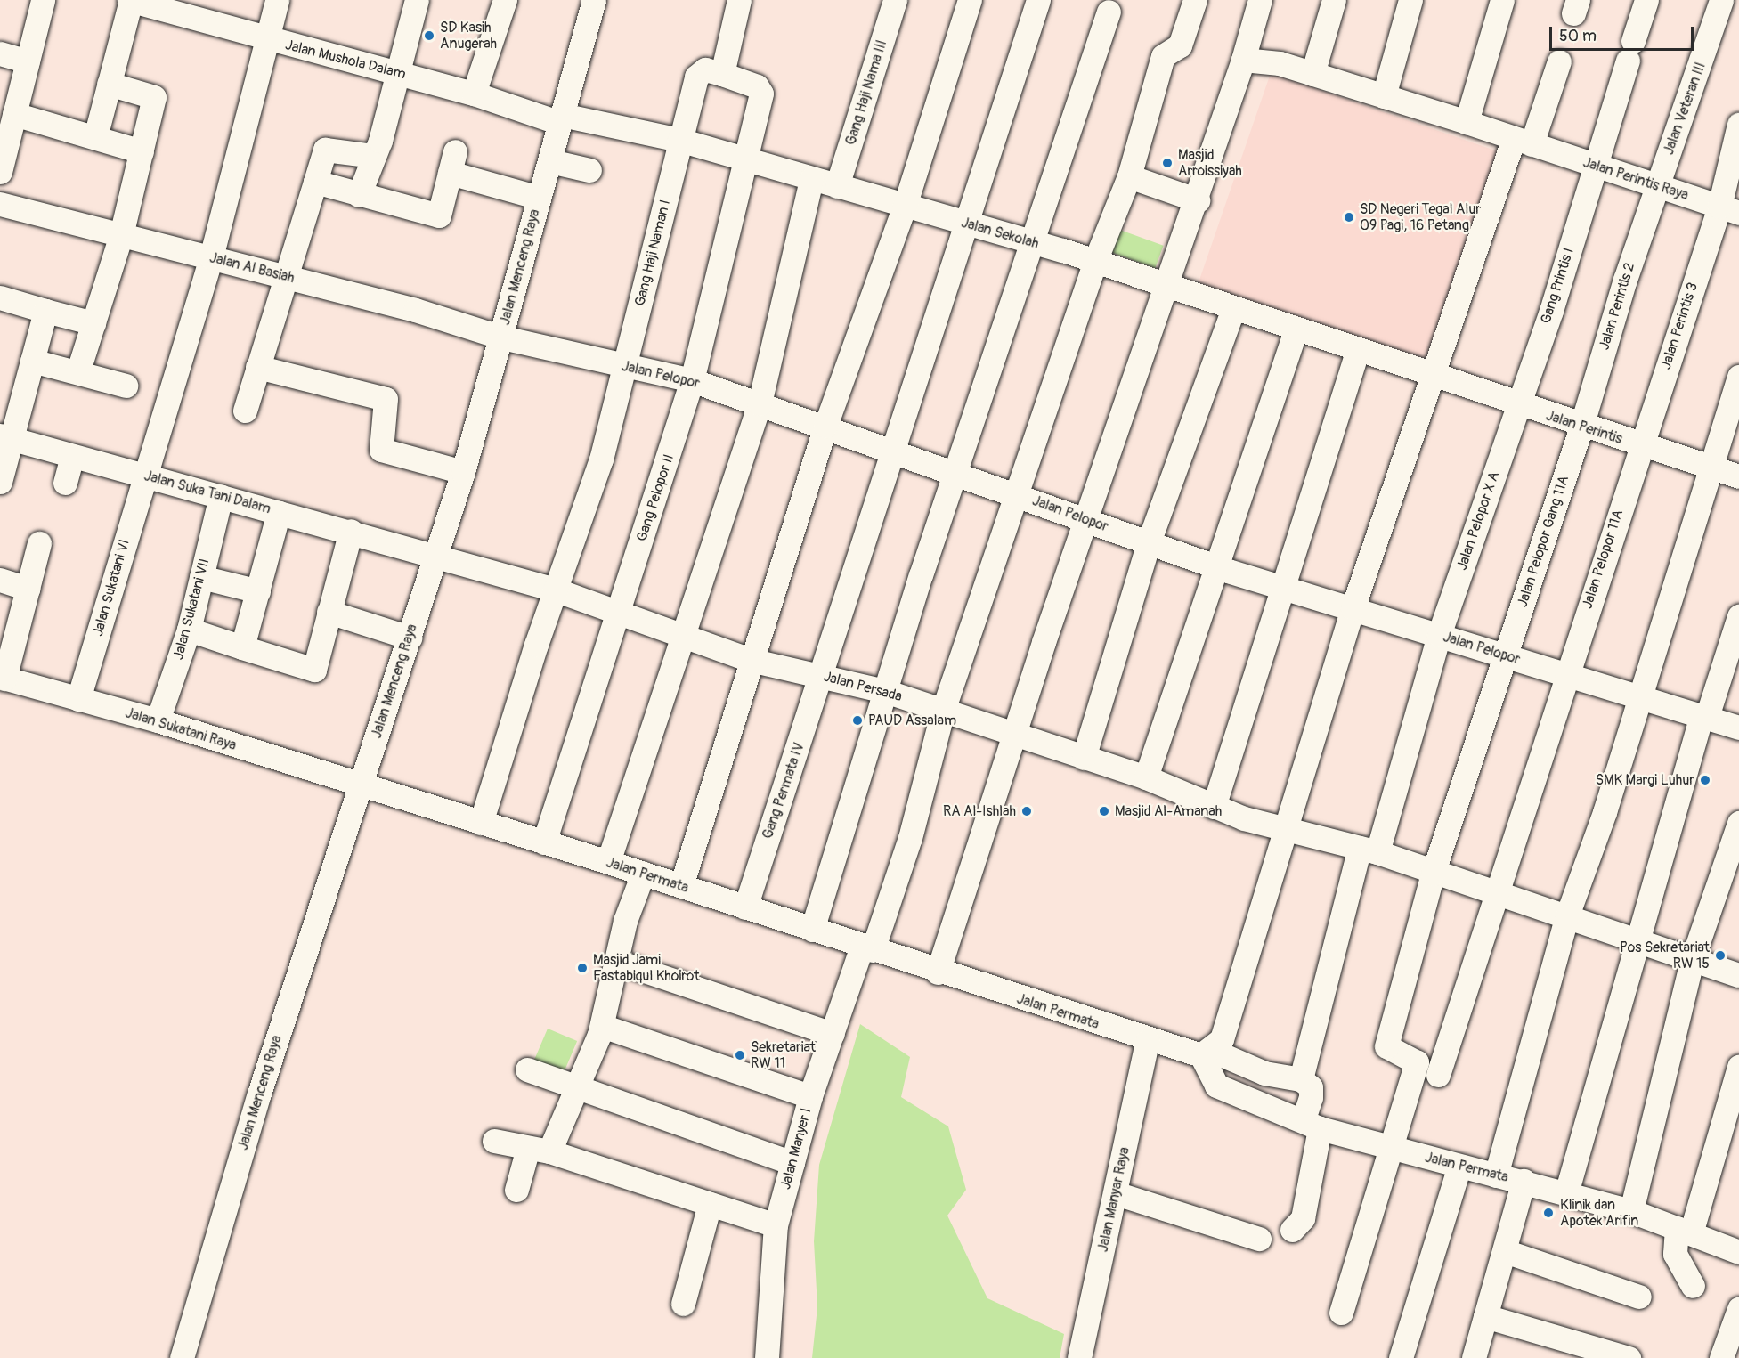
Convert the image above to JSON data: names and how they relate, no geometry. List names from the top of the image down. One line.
{"streets":{"street":["Jalan Mushola Dalam","Gang Haji Nama III","Jalan Veteran III","Jalan Perintis Raya","Jalan Sekolah","Gang Haji Naman I","Jalan Menceng Raya","Jalan Al Basiah","Gang Printis I","Jalan Perintis 2","Jalan Perintis 3","Jalan Pelopor","Jalan Perintis","Jalan Suka Tani Dalam","Gang Pelopor II","Jalan Pelopor X A","Jalan Pelopor Gang 11A","Jalan Pelopor 11A","Jalan Sukatani VI","Jalan Sukatani VII","Jalan Persada","Jalan Sukatani Raya","Gang Permata IV","Jalan Permata","Jalan Manyer I","Jalan Manyar Raya"]},"crossings":[["Jalan Mushola Dalam","Jalan Sekolah"],["Jalan Mushola Dalam","Jalan Menceng Raya"],["Jalan Mushola Dalam","Jalan Sukatani VI"],["Gang Haji Nama III","Jalan Sekolah"],["Jalan Veteran III","Jalan Perintis Raya"],["Jalan Veteran III","Jalan Perintis 2"],["Jalan Perintis Raya","Gang Printis I"],["Jalan Perintis Raya","Jalan Perintis 2"],["Jalan Perintis Raya","Jalan Perintis 3"],["Jalan Sekolah","Gang Haji Naman I"],["Jalan Sekolah","Jalan Menceng Raya"],["Jalan Sekolah","Jalan Perintis"],["Jalan Sekolah","Gang Pelopor II"],["Jalan Sekolah","Gang Permata IV"],["Jalan Sekolah","Jalan Manyer I"],["Gang Haji Naman I","Jalan Pelopor"],["Gang Haji Naman I","Gang Pelopor II"],["Gang Haji Naman I","Jalan Persada"],["Gang Haji Naman I","Jalan Permata"],["Jalan Menceng Raya","Jalan Al Basiah"],["Jalan Menceng Raya","Jalan Pelopor"],["Jalan Menceng Raya","Jalan Suka Tani Dalam"],["Jalan Menceng Raya","Jalan Persada"],["Jalan Menceng Raya","Jalan Sukatani Raya"],["Jalan Menceng Raya","Jalan Permata"],["Jalan Al Basiah","Jalan Pelopor"],["Jalan Al Basiah","Jalan Sukatani VI"],["Gang Printis I","Jalan Perintis"],["Gang Printis I","Jalan Pelopor X A"],["Jalan Perintis 2","Jalan Perintis"],["Jalan Perintis 2","Jalan Pelopor Gang 11A"],["Jalan Perintis 3","Jalan Perintis"],["Jalan Perintis 3","Jalan Pelopor 11A"],["Jalan Pelopor","Gang Pelopor II"],["Jalan Pelopor","Jalan Pelopor X A"],["Jalan Pelopor","Jalan Pelopor Gang 11A"],["Jalan Pelopor","Jalan Pelopor 11A"],["Jalan Pelopor","Gang Permata IV"],["Jalan Pelopor","Jalan Manyer I"],["Jalan Perintis","Jalan Pelopor X A"],["Jalan Perintis","Jalan Pelopor Gang 11A"],["Jalan Perintis","Jalan Pelopor 11A"],["Jalan Suka Tani Dalam","Jalan Sukatani VI"],["Jalan Suka Tani Dalam","Jalan Sukatani VII"],["Jalan Suka Tani Dalam","Jalan Persada"],["Gang Pelopor II","Jalan Persada"],["Gang Pelopor II","Jalan Permata"],["Jalan Pelopor X A","Jalan Persada"],["Jalan Pelopor Gang 11A","Jalan Persada"],["Jalan Pelopor Gang 11A","Jalan Permata"],["Jalan Pelopor 11A","Jalan Persada"],["Jalan Sukatani VI","Jalan Sukatani Raya"],["Jalan Sukatani VII","Jalan Sukatani Raya"],["Jalan Persada","Gang Permata IV"],["Jalan Persada","Jalan Manyer I"],["Jalan Sukatani Raya","Jalan Permata"],["Gang Permata IV","Jalan Permata"],["Jalan Permata","Jalan Manyer I"],["Jalan Permata","Jalan Manyar Raya"]],"places":["SD Kasih Anugerah","Masjid Arroissiyah","SD Negeri Tegal Alur 09 Pagi, 16 Petang","PAUD Assalam","SMK Margi Luhur","RA Al-Ishlah","Masjid Al-Amanah","Pos Sekretariat RW 15","Masjid Jami Fastabiqul Khoirot","Sekretariat RW 11","Klinik dan Apotek Arifin"],"scale_bar":"50 m"}
